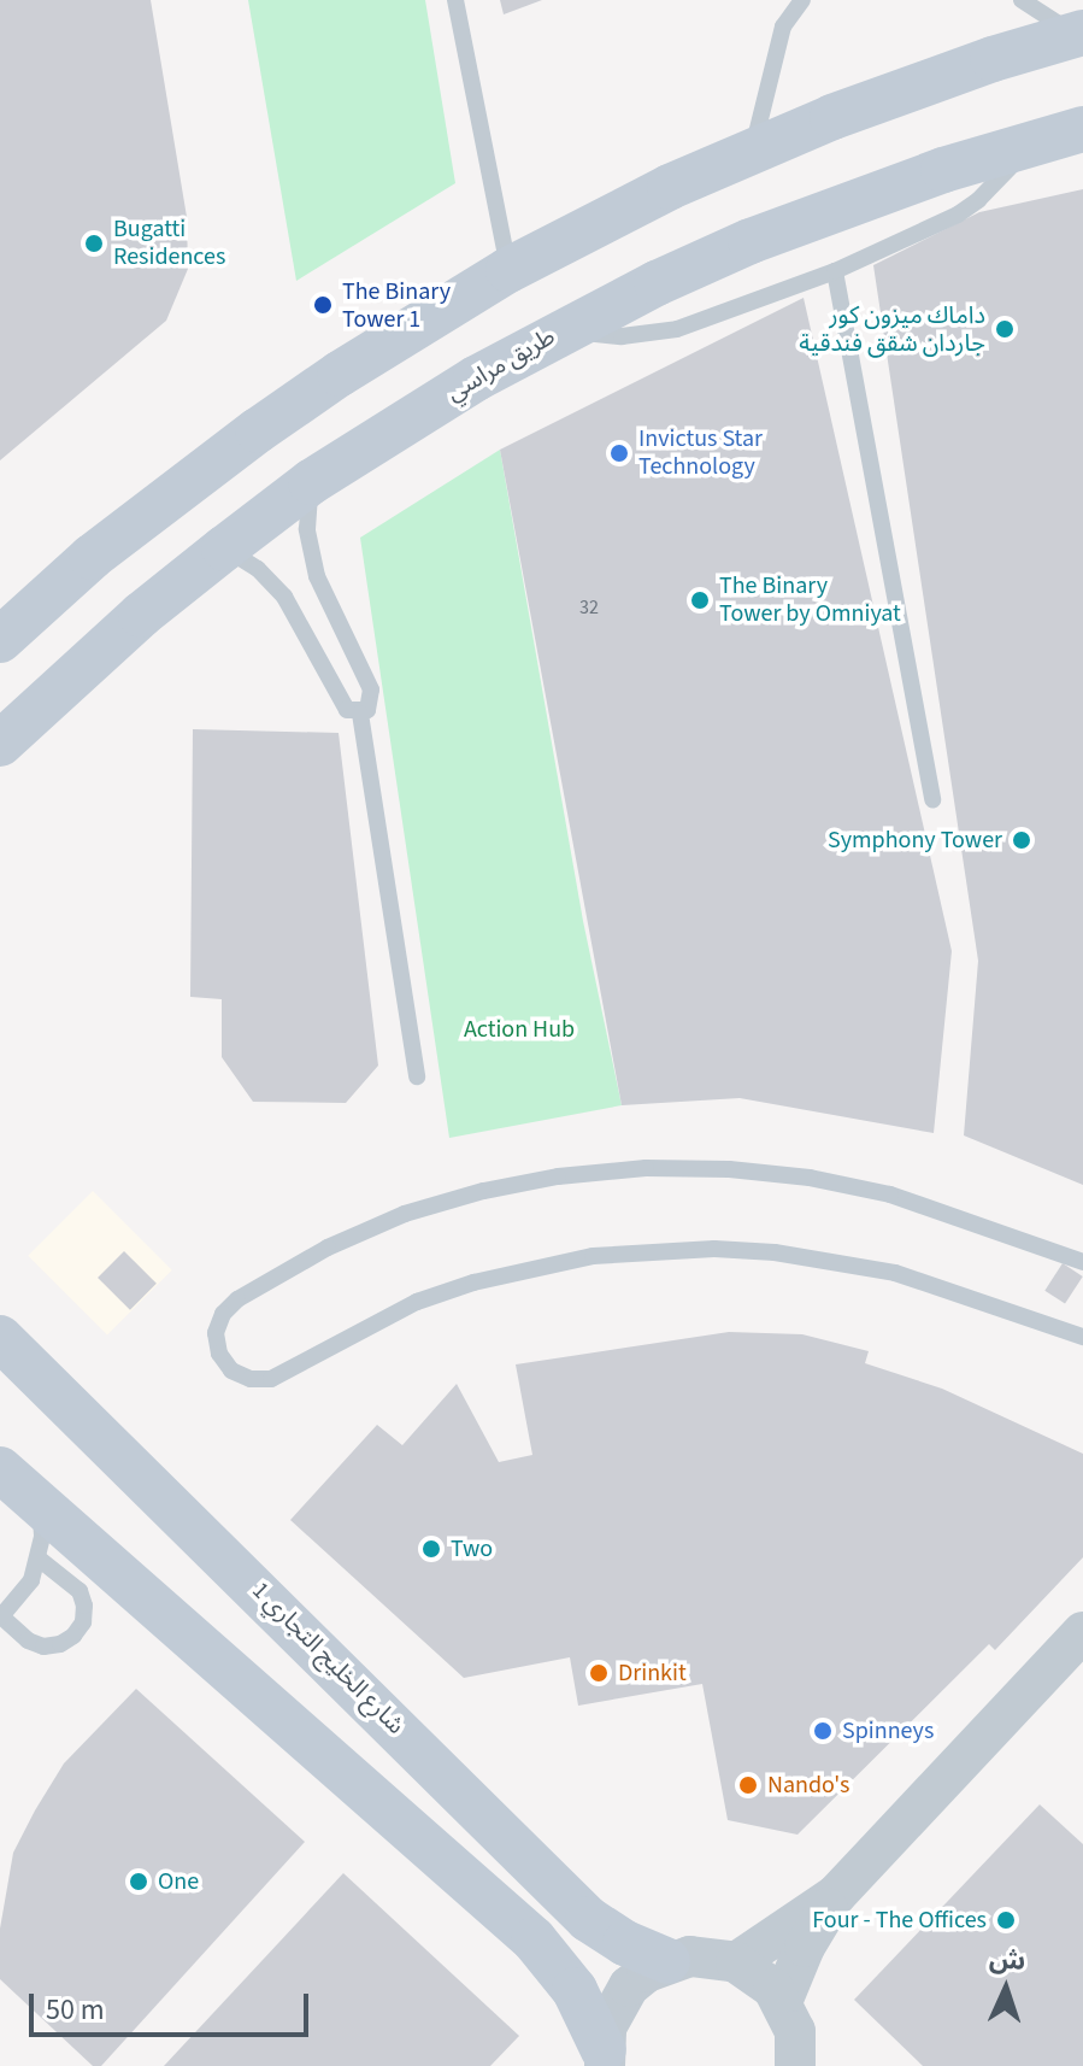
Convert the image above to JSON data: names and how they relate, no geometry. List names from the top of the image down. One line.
{"streets":{"main road":["طريق مراسي","شارع الخليج التجاري 1"]},"parks":["Action Hub"],"places":["Bugatti Residences","The Binary Tower 1","داماك ميزون كور جاردان شقق فندقية","Invictus Star Technology","The Binary Tower by Omniyat","Symphony Tower","Two","Drinkit","Spinneys","Nando's","One","Four - The Offices"],"house_numbers":["32"],"scale_bar":"50 m","north":"top"}
